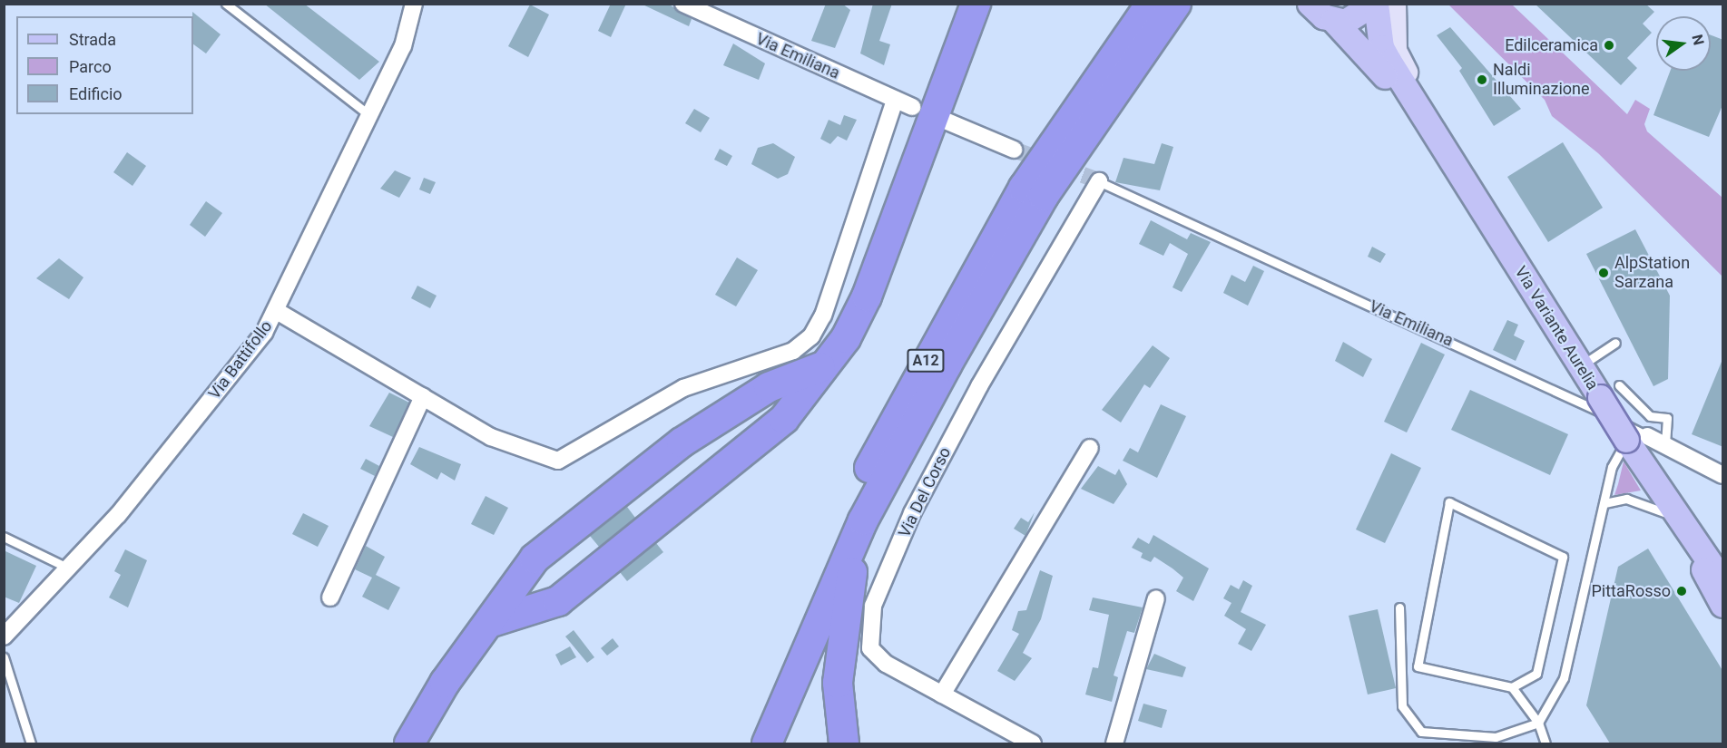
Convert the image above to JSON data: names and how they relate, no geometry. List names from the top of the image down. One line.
{"streets":{"highway":["A12"],"main road":["Via Variante Aurelia"],"street":["Via Emiliana","Via Battifollo","Via Del Corso"]},"crossings":[["Via Emiliana","Via Variante Aurelia"],["Via Emiliana","Via Del Corso"]],"places":["Edilceramica","Naldi Illuminazione","AlpStation Sarzana","PittaRosso"],"legend":["Strada","Parco","Edificio"],"north":"right"}
